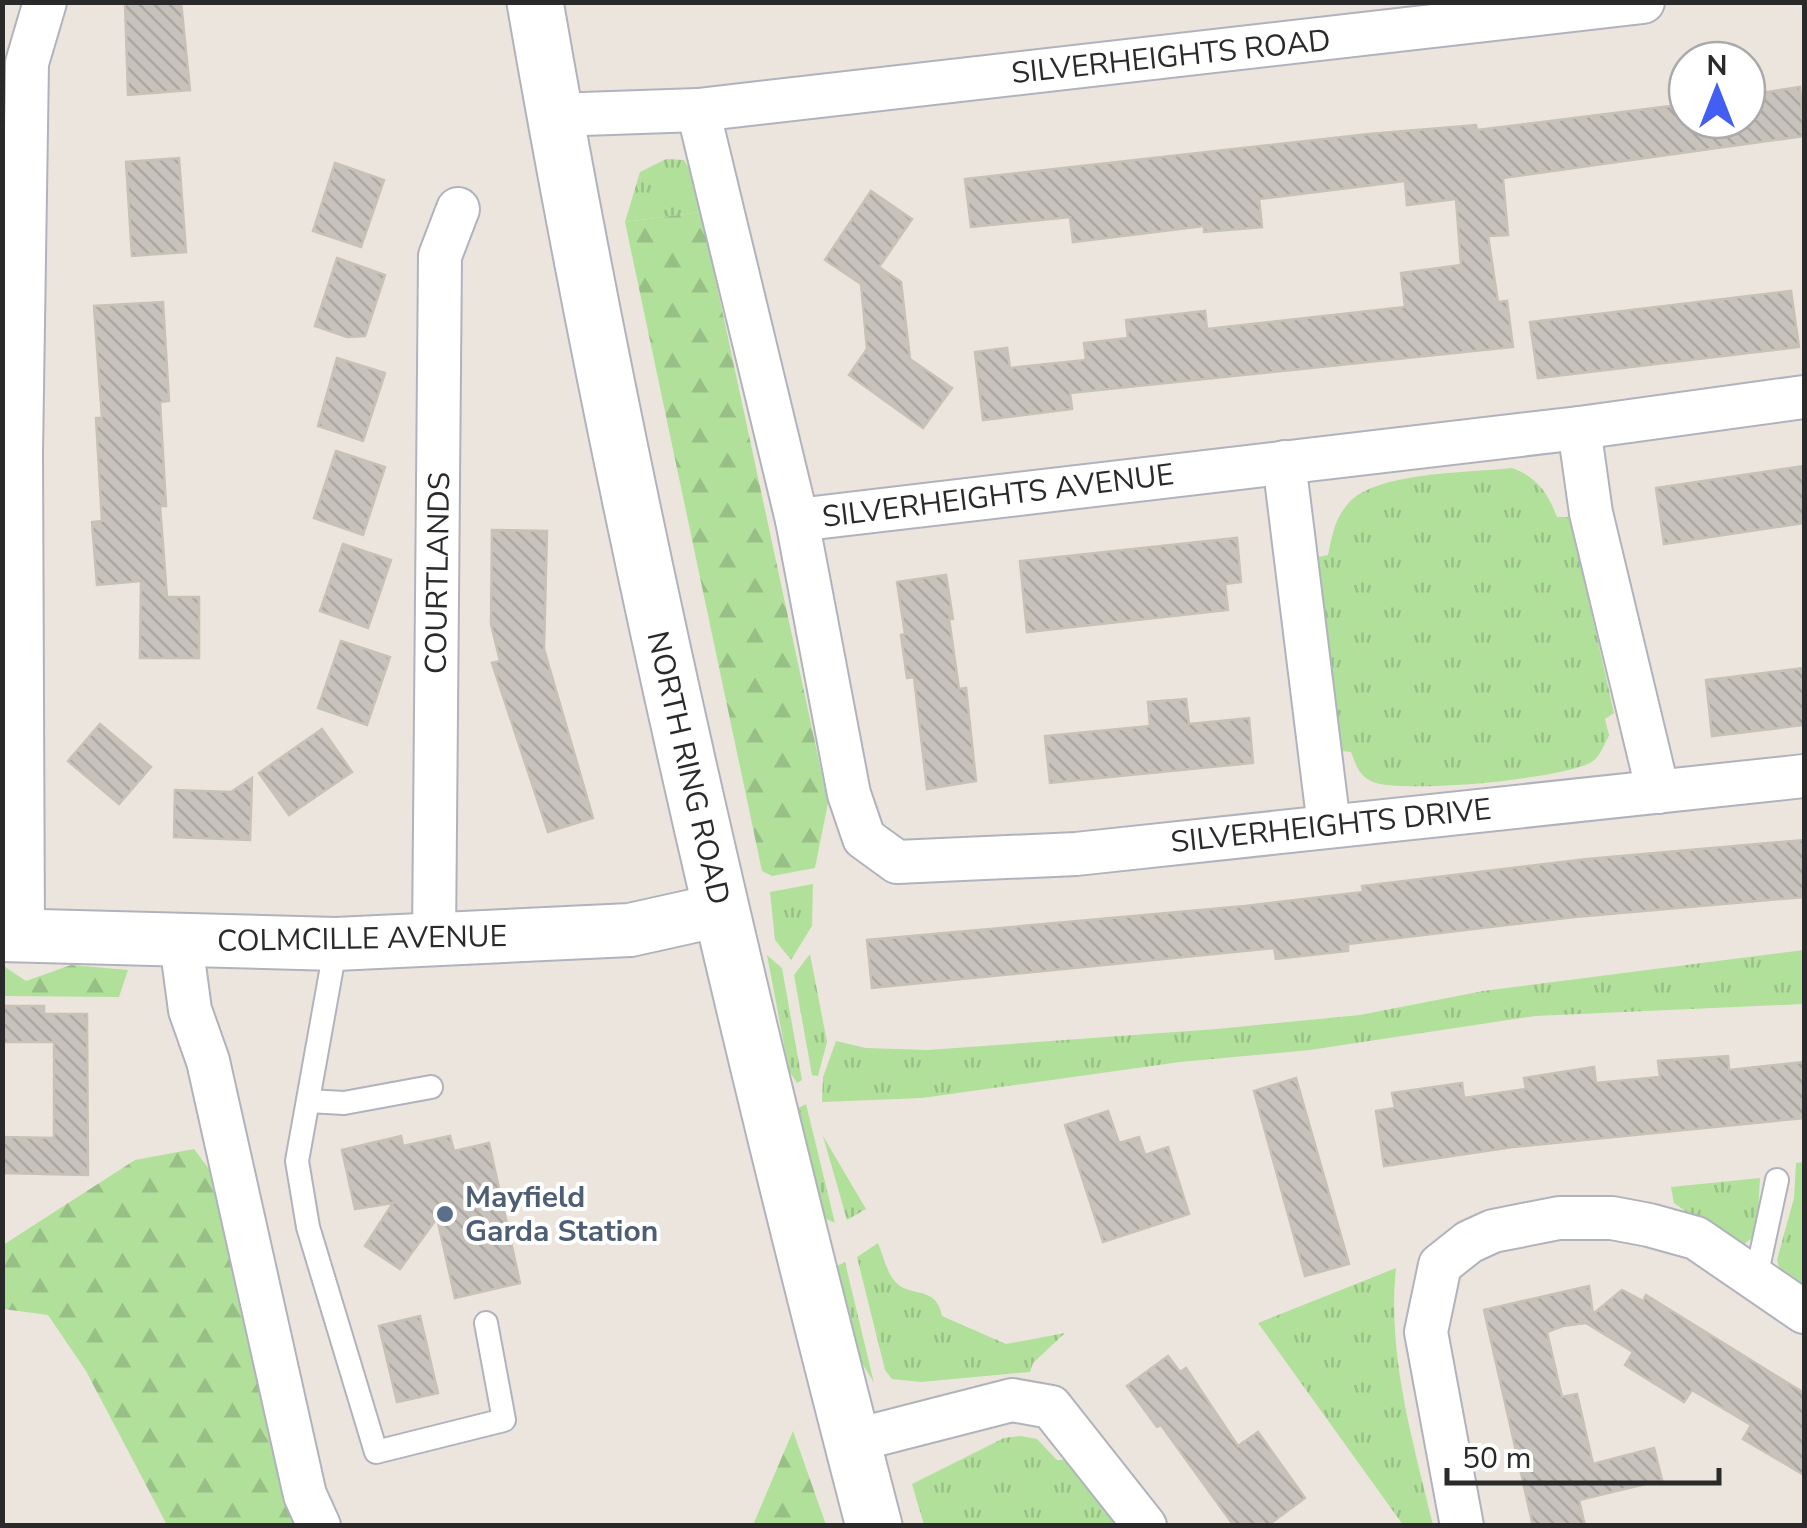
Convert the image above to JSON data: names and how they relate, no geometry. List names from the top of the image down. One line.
{"streets":{"main road":["NORTH RING ROAD"],"street":["SILVERHEIGHTS ROAD","SILVERHEIGHTS AVENUE","COURTLANDS","SILVERHEIGHTS DRIVE","COLMCILLE AVENUE"]},"crossings":[["SILVERHEIGHTS ROAD","NORTH RING ROAD"],["SILVERHEIGHTS AVENUE","SILVERHEIGHTS DRIVE"],["COURTLANDS","COLMCILLE AVENUE"],["NORTH RING ROAD","COLMCILLE AVENUE"]],"places":["Mayfield Garda Station"],"scale_bar":"50 m","north":"top"}
